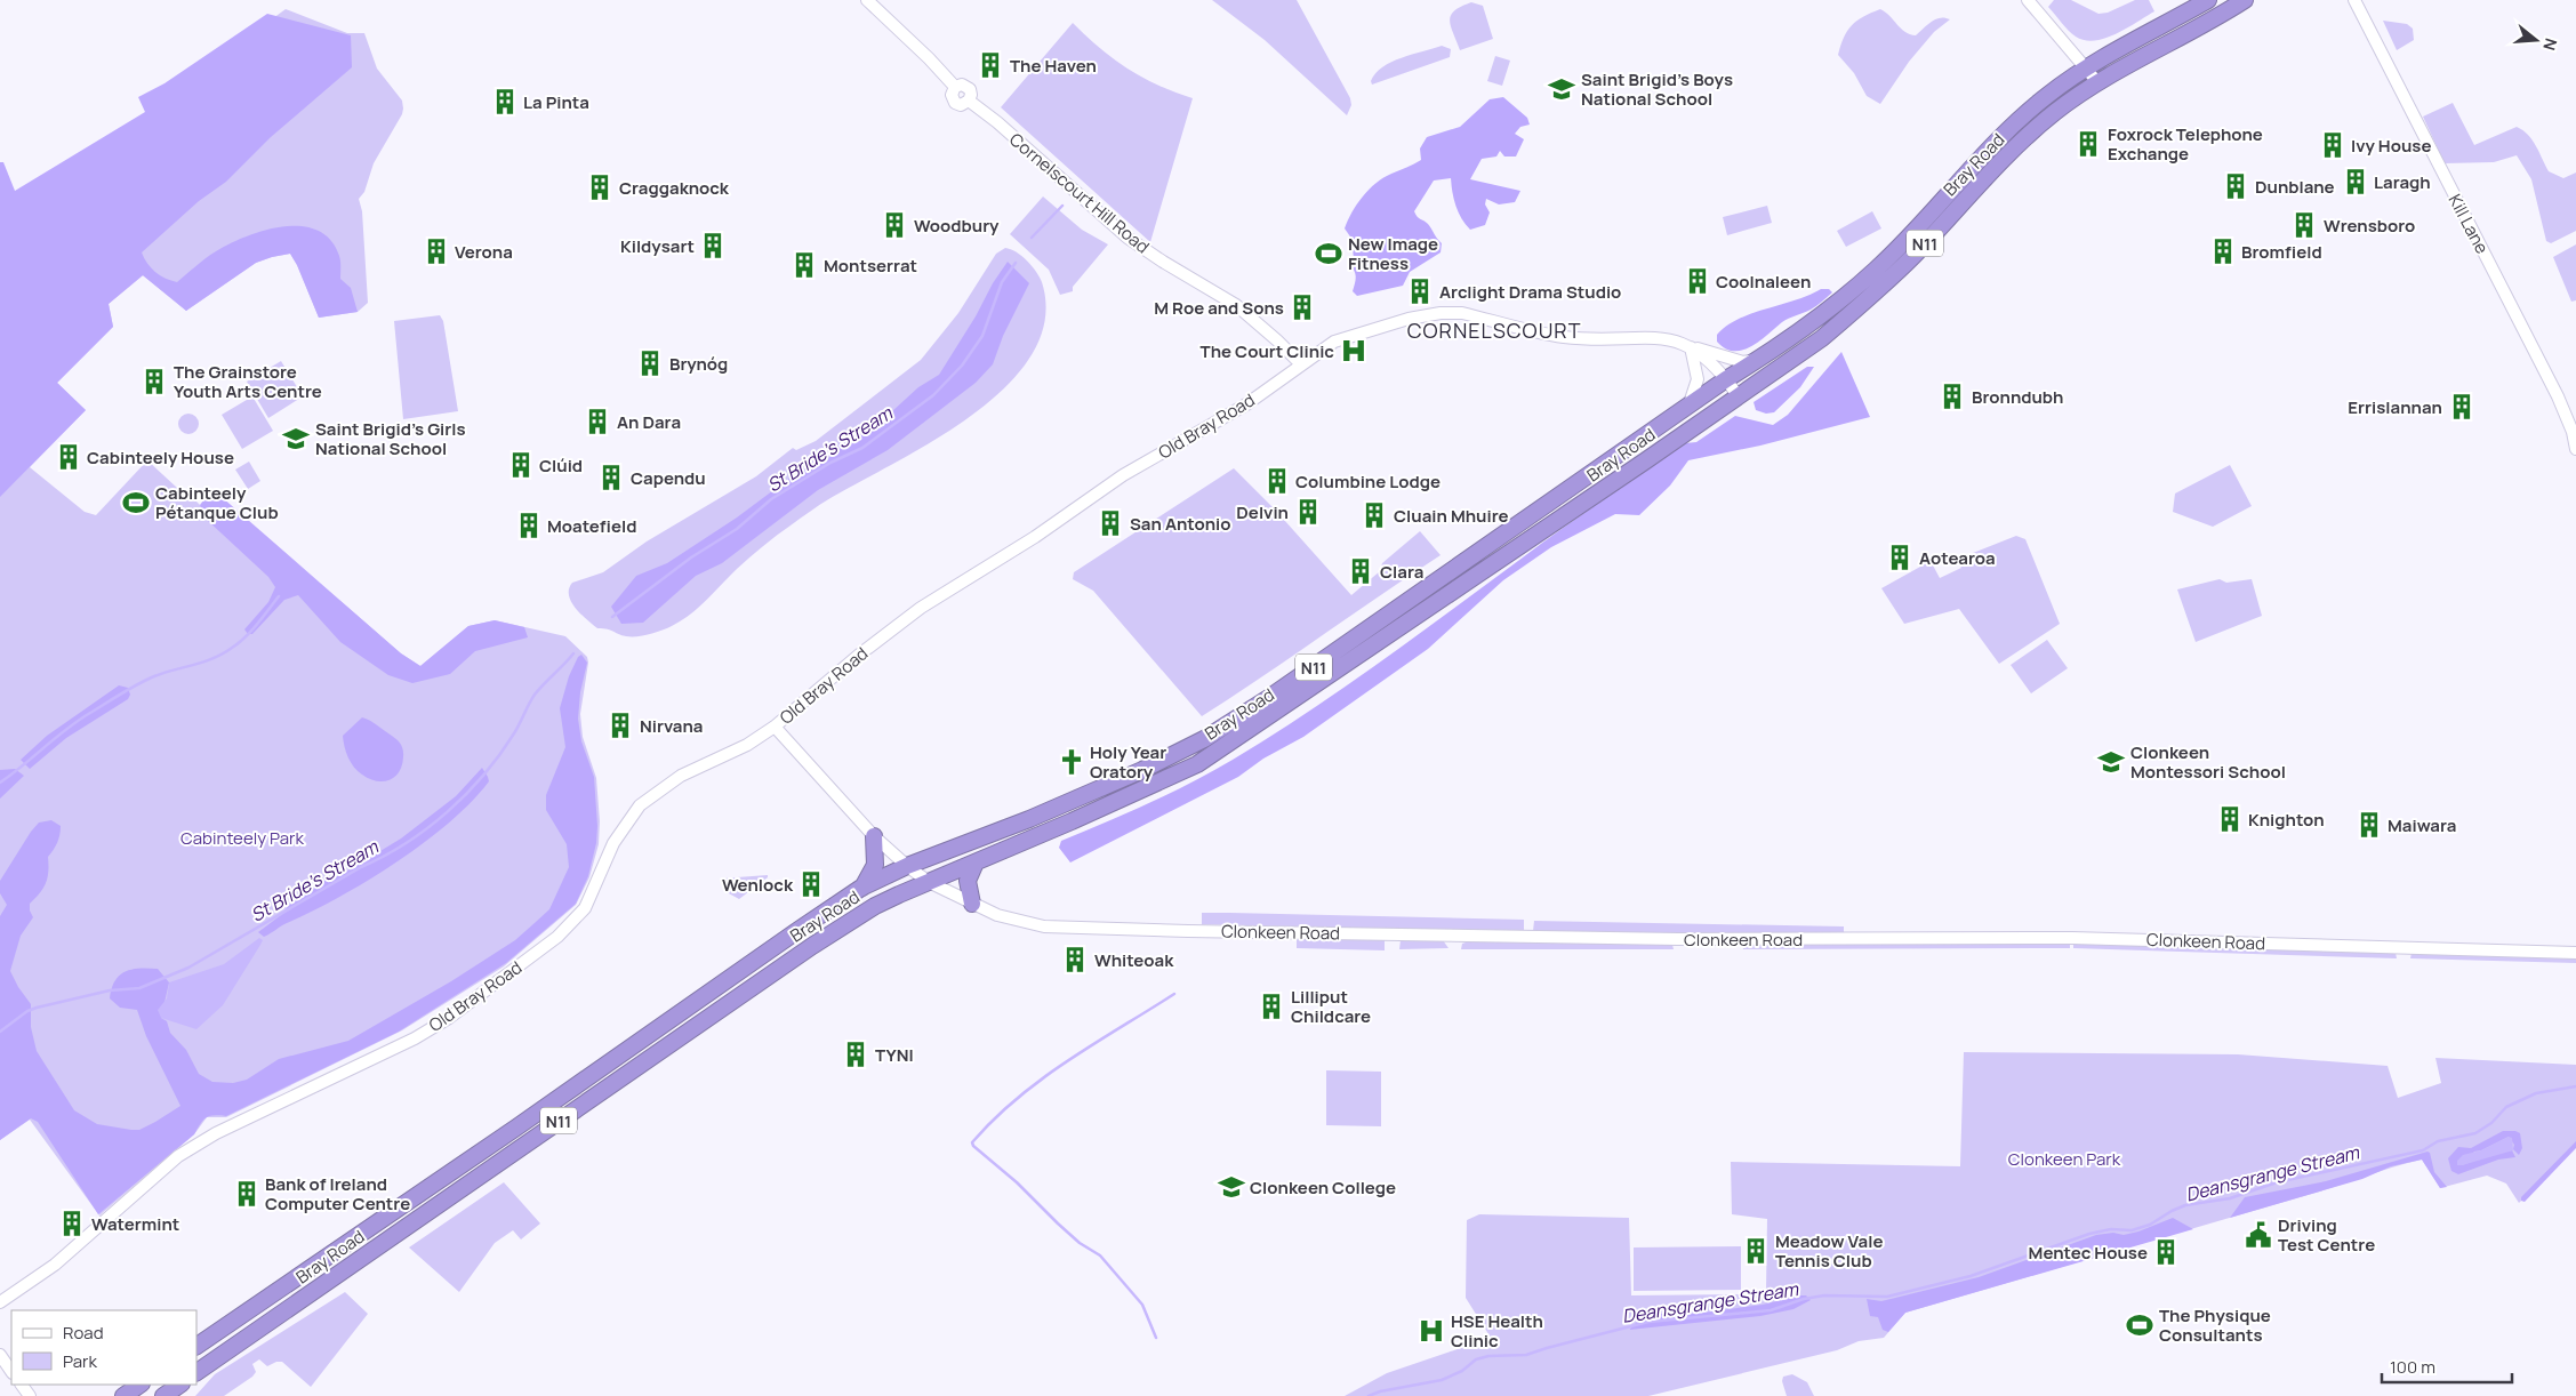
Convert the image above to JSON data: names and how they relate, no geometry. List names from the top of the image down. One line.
{"streets":{"highway":["Bray Road","N11"],"main road":["Cornelscourt Hill Road","Kill Lane","Old Bray Road","Clonkeen Road"]},"crossings":[["Bray Road","N11"],["Bray Road","Old Bray Road"],["Bray Road","Clonkeen Road"],["Cornelscourt Hill Road","Old Bray Road"],["N11","Clonkeen Road"],["Old Bray Road","Clonkeen Road"]],"districts":["CORNELSCOURT"],"water":["St Bride's Stream","Deansgrange Stream"],"parks":["Cabinteely Park","Clonkeen Park"],"places":{"building":["The Haven","La Pinta","Foxrock Telephone Exchange","Ivy House","Laragh","Dunblane","Craggaknock","Woodbury","Wrensboro","Kildysart","Verona","Bromfield","Montserrat","Coolnaleen","Arclight Drama Studio","M Roe and Sons","Brynóg","The Grainstore Youth Arts Centre","Bronndubh","Errislannan","An Dara","Cabinteely House","Clúid","Capendu","Columbine Lodge","Delvin","Cluain Mhuire","San Antonio","Moatefield","Aotearoa","Clara","Nirvana","Knighton","Maiwara","Wenlock","Whiteoak","Lilliput Childcare","TYNI","Bank of Ireland Computer Centre","Watermint","Meadow Vale Tennis Club","Mentec House"],"school or university":["Saint Brigid's Boys National School","Saint Brigid's Girls National School","Clonkeen Montessori School","Clonkeen College"],"sports":["New Image Fitness","Cabinteely Pétanque Club","The Physique Consultants"],"hospital":["The Court Clinic","HSE Health Clinic"],"church":["Holy Year Oratory"],"public building":["Driving Test Centre"]},"legend":["Road","Park"],"scale_bar":"100 m","north":"right"}
